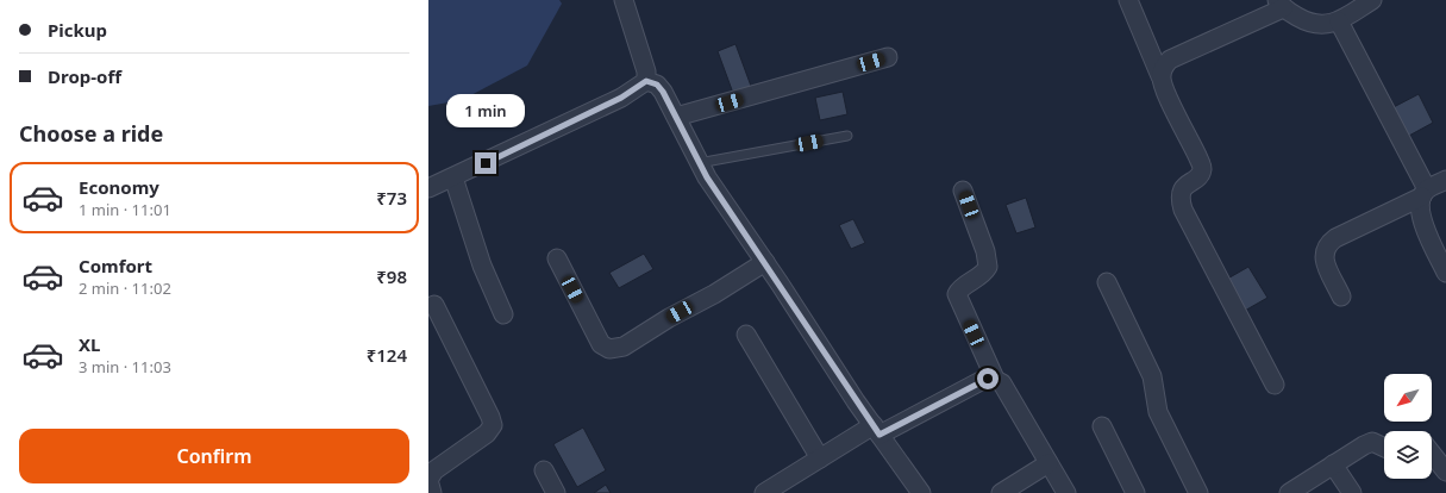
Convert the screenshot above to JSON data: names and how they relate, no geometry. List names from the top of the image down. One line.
{"north":"bottom left","page":{"banner":["Pickup","Drop-off"],"bubble":"1 min","heading":"Choose a ride","list":[{"name":"Economy","note":"1 min · 11:01","value":"₹73"},{"name":"Comfort","note":"2 min · 11:02","value":"₹98"},{"name":"XL","note":"3 min · 11:03","value":"₹124"}],"buttons":"Confirm"}}
